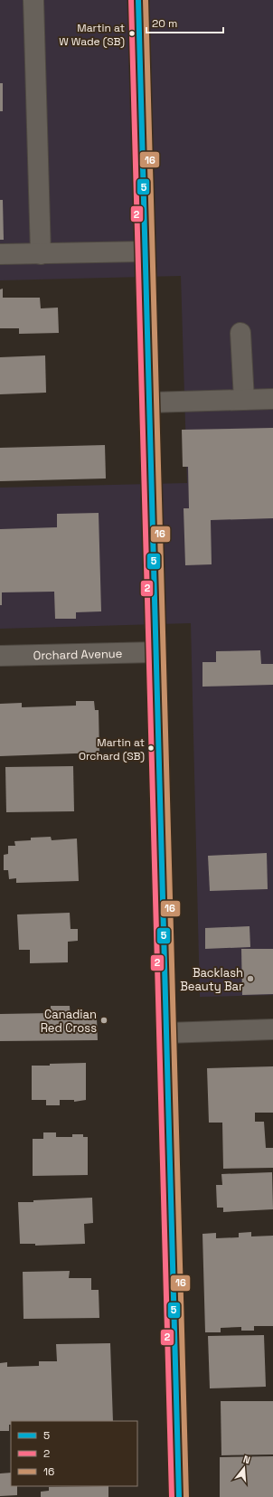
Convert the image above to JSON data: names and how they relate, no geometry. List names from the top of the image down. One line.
{"streets":{"street":["Orchard Avenue"]},"places":["Martin at W Wade (SB)","Martin at Orchard (SB)","Backlash Beauty Bar","Canadian Red Cross"],"lines":["transit line 5","transit line 2","transit line 16"],"legend":["5","2","16"],"scale_bar":"20 m","north":"top"}
